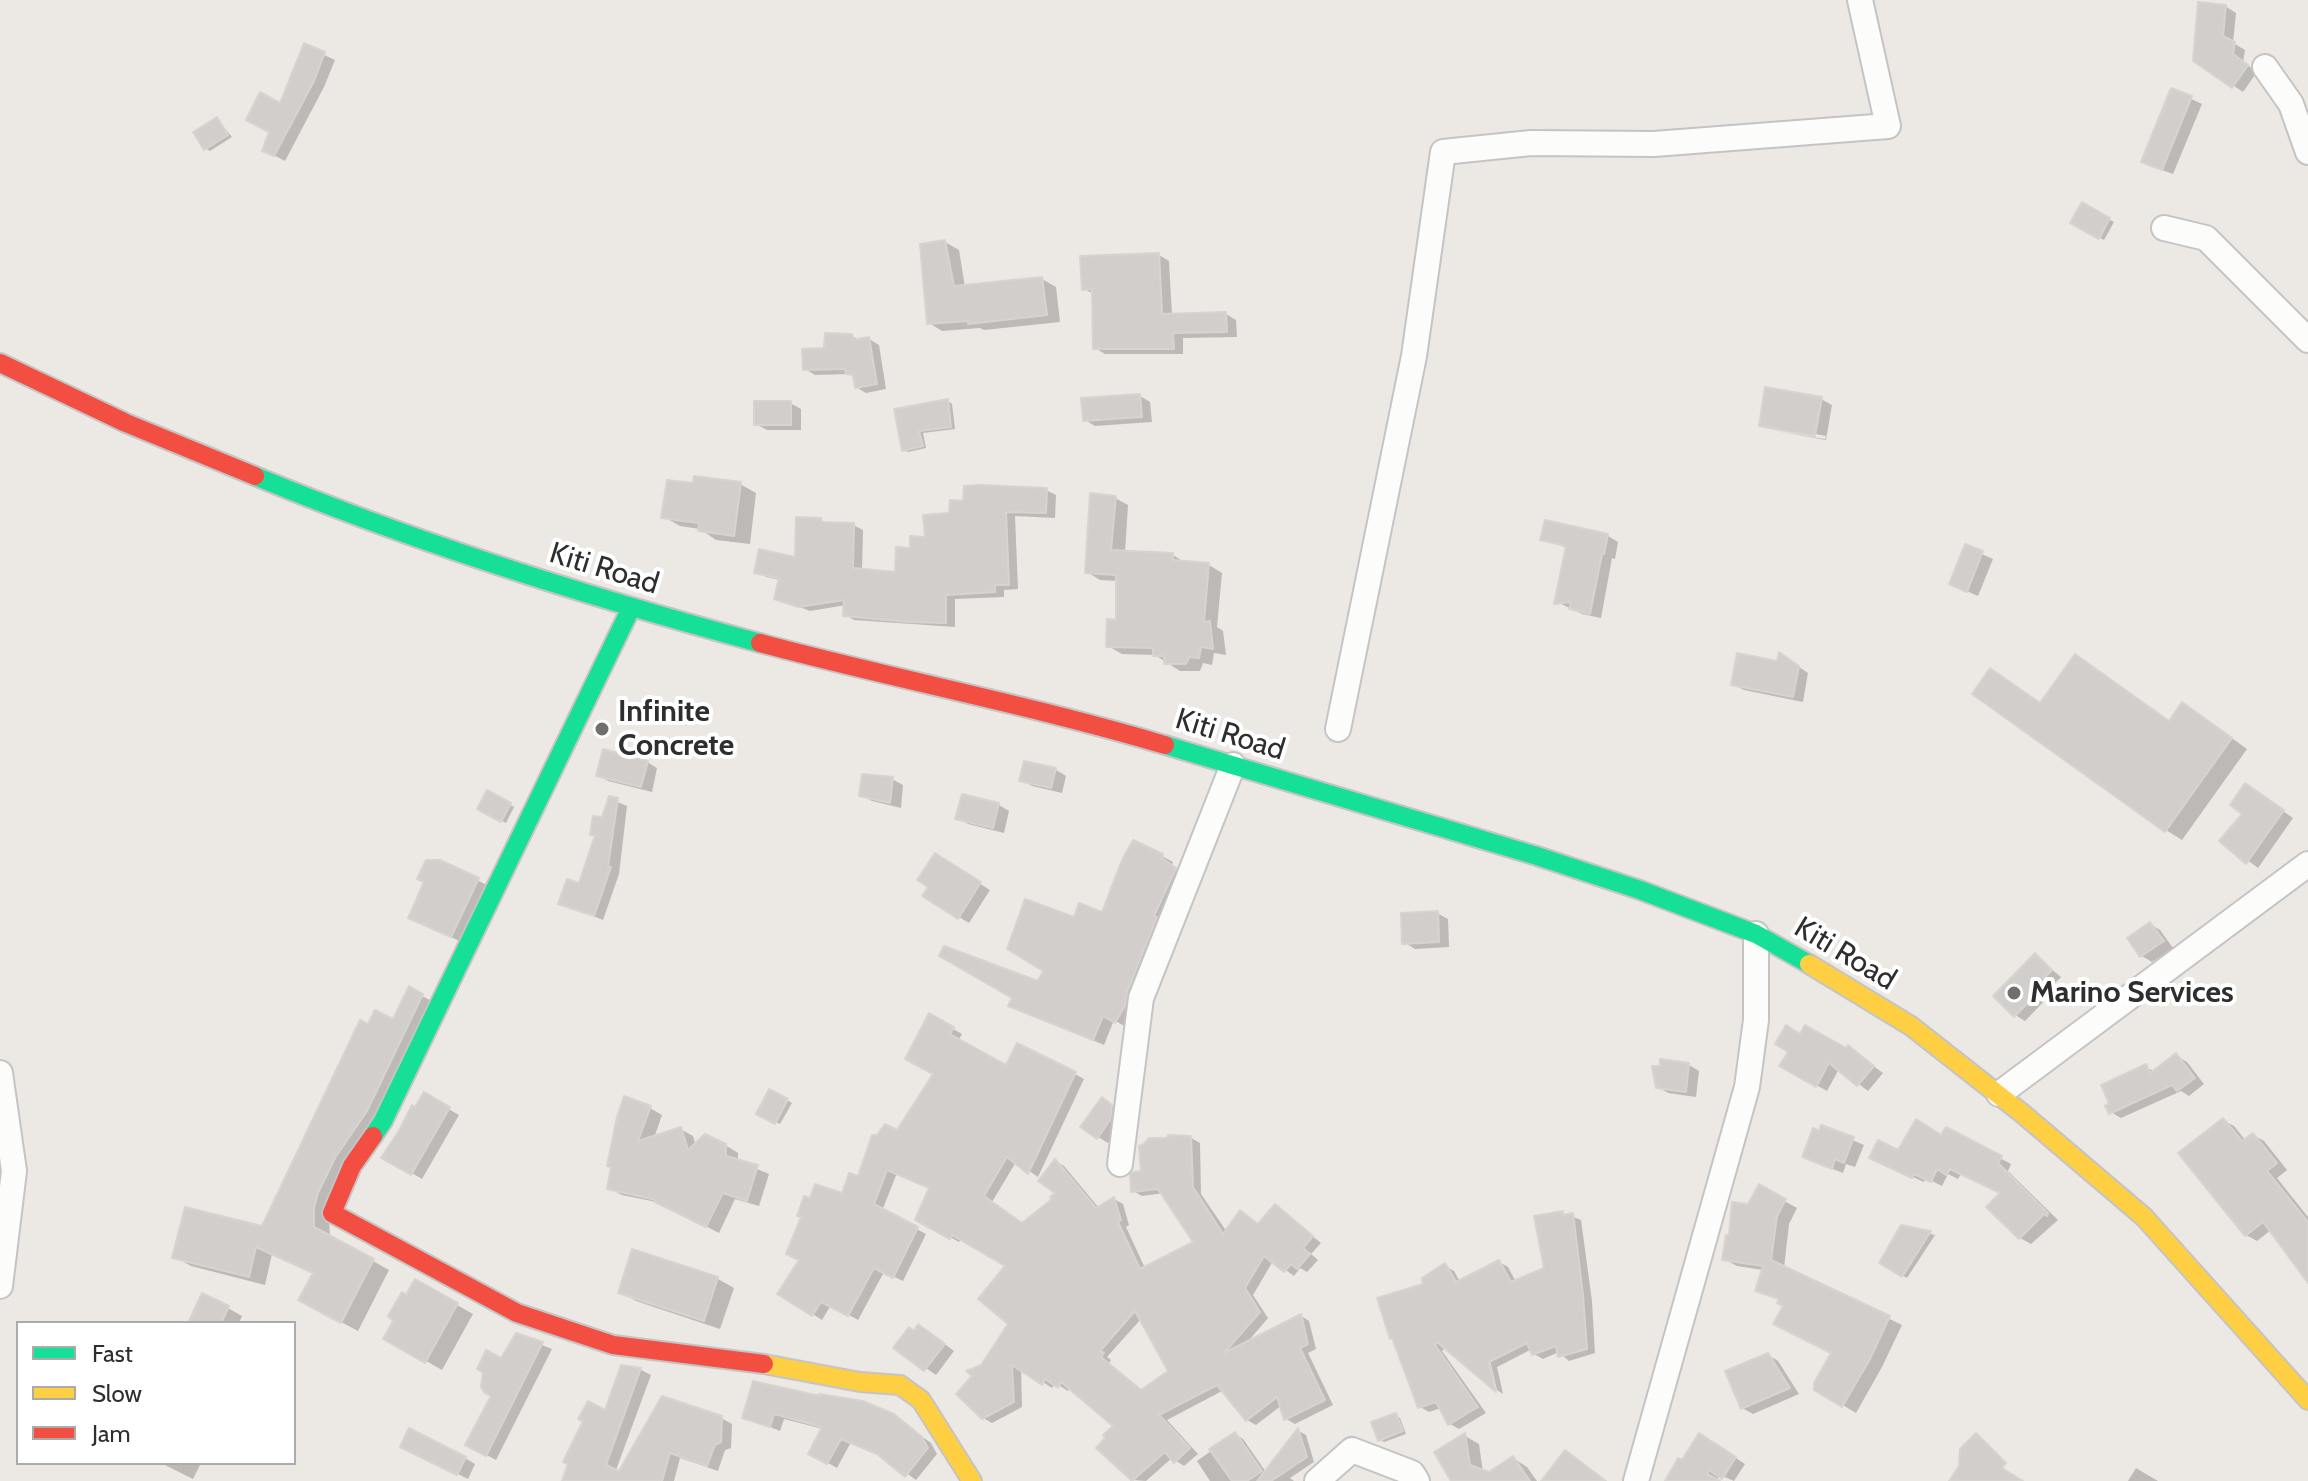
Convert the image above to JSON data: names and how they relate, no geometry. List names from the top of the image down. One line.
{"streets":{"street":["Kiti Road"]},"places":["Infinite Concrete","Marino Services"],"legend":["Fast","Slow","Jam"]}
